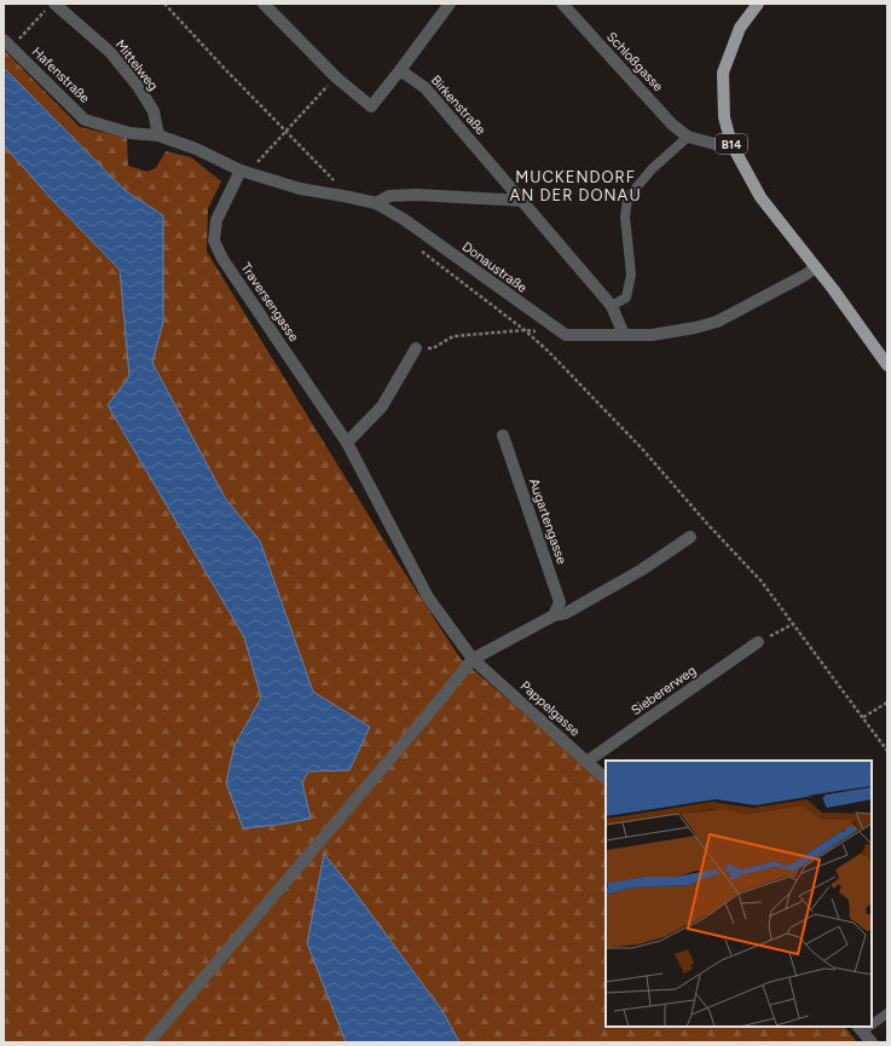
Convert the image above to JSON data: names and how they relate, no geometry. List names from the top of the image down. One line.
{"streets":{"main road":["B14"],"street":["Schloßgasse","Mittelweg","Hafenstraße","Birkenstraße","Donaustraße","Traversengasse","Augartengasse","Siebererweg","Pappelgasse"]},"crossings":[["Schloßgasse","B14"],["Mittelweg","Hafenstraße"],["Mittelweg","Donaustraße"],["Hafenstraße","Donaustraße"],["Donaustraße","Traversengasse"],["Traversengasse","Pappelgasse"],["Siebererweg","Pappelgasse"]],"districts":["MUCKENDORF AN DER DONAU"]}
